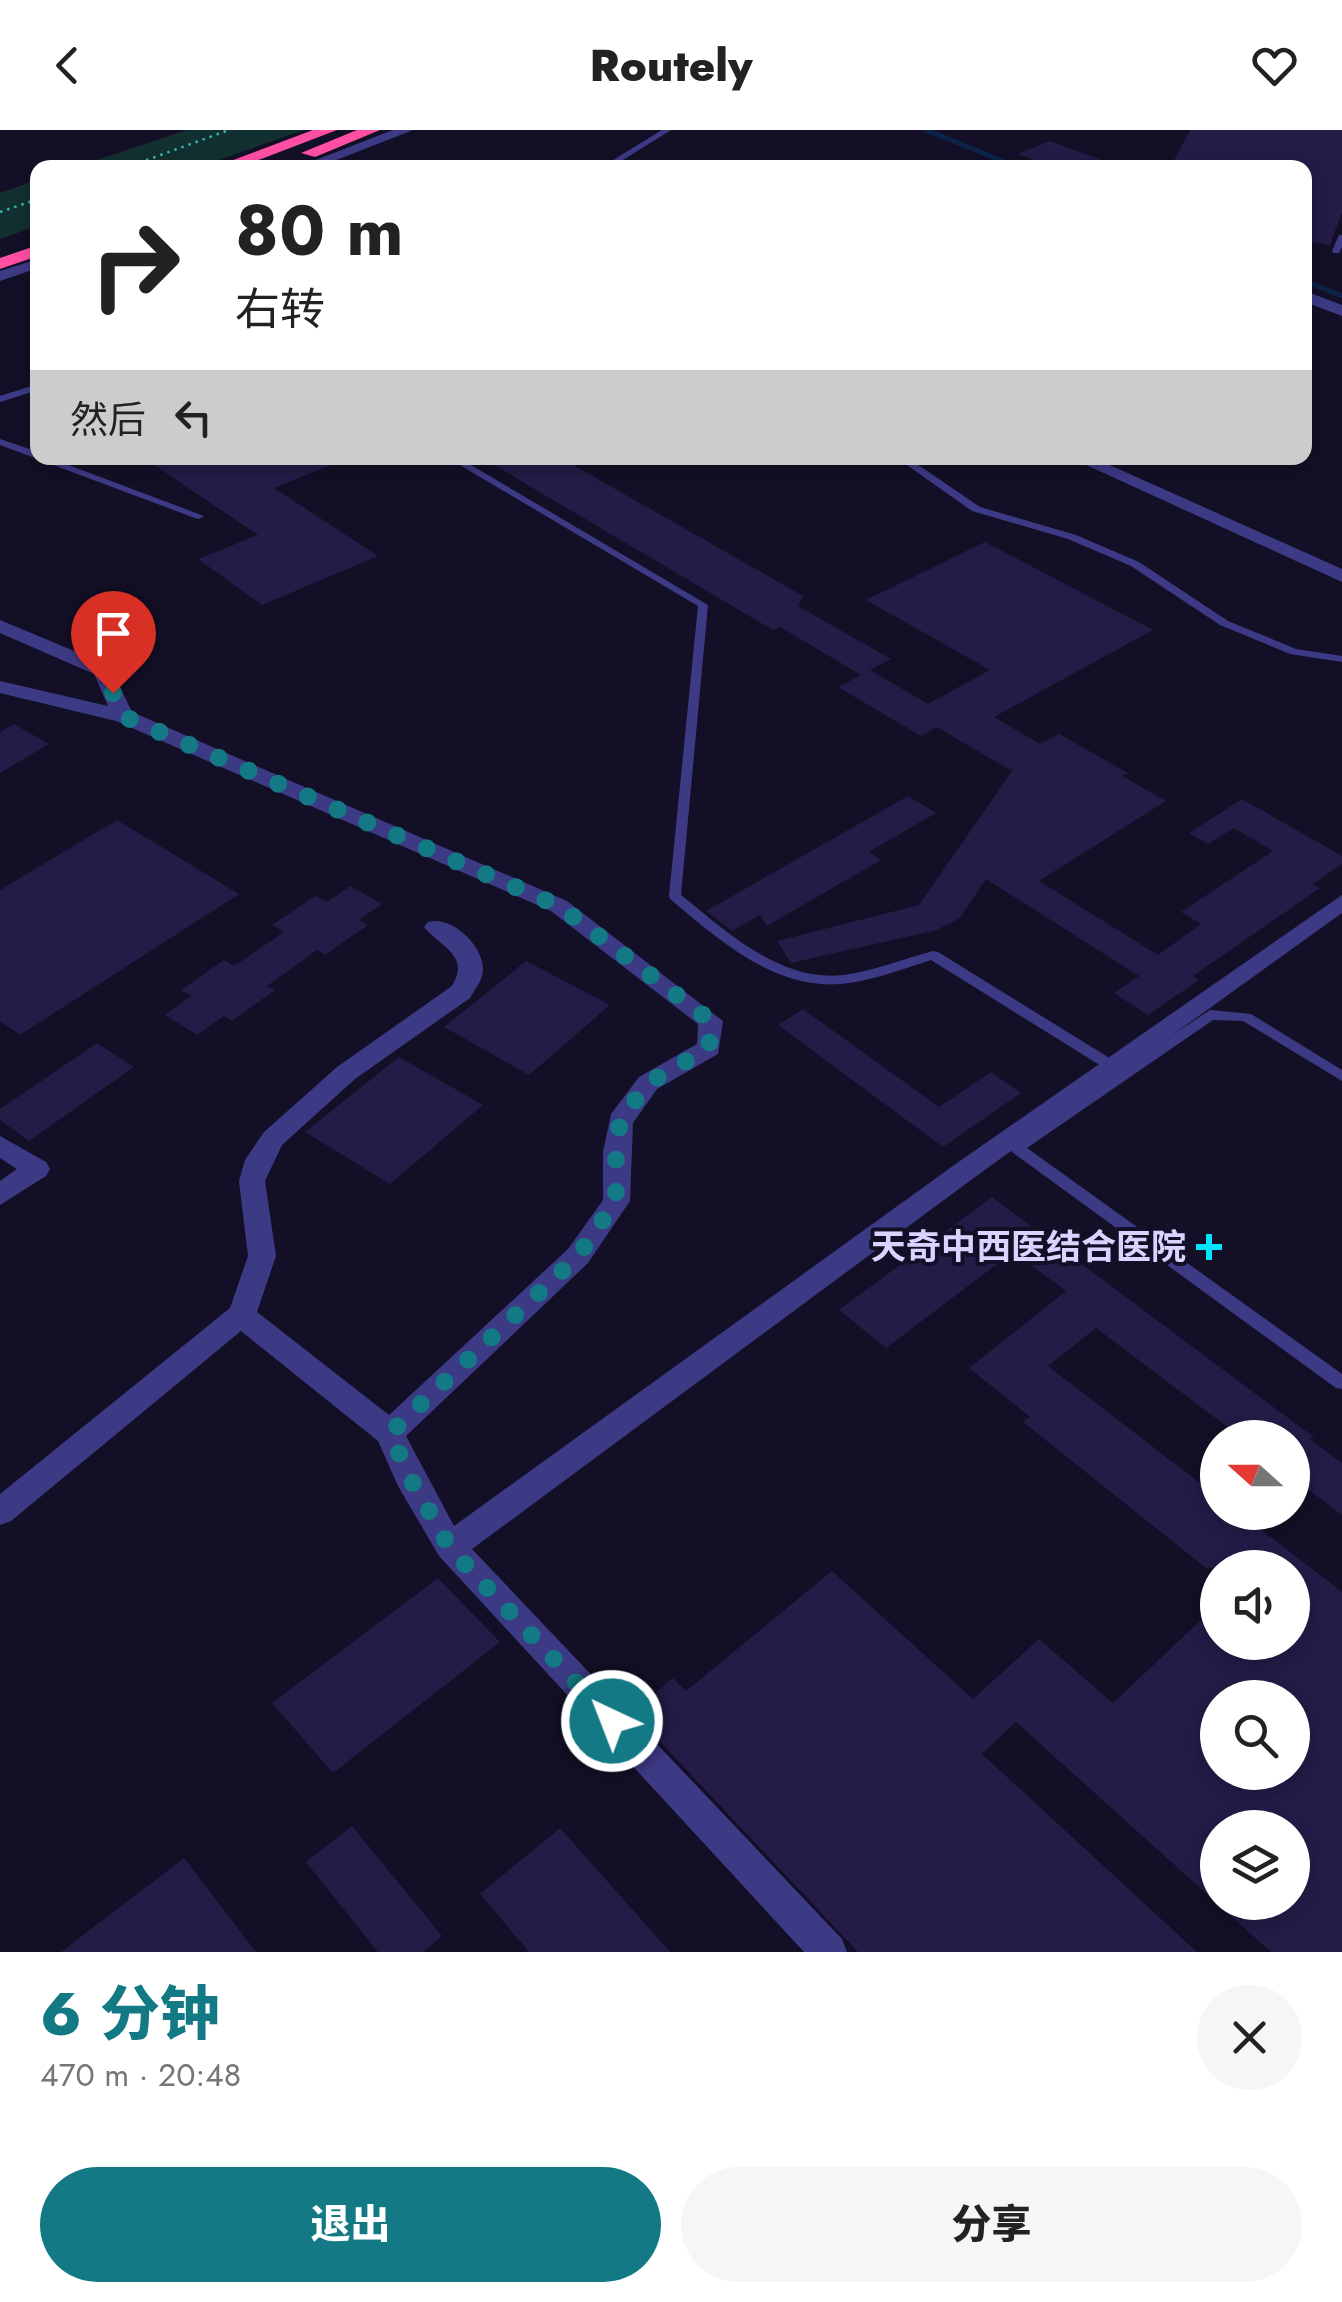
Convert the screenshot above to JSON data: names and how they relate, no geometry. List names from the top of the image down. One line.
{"places":{"health":["天奇中西医结合医院"]},"north":"left","page":{"header":"Routely","turn":["80 m","右转"],"then":"然后","heading":["6 分钟","470 m · 20:48"],"buttons":["退出","分享"]}}
